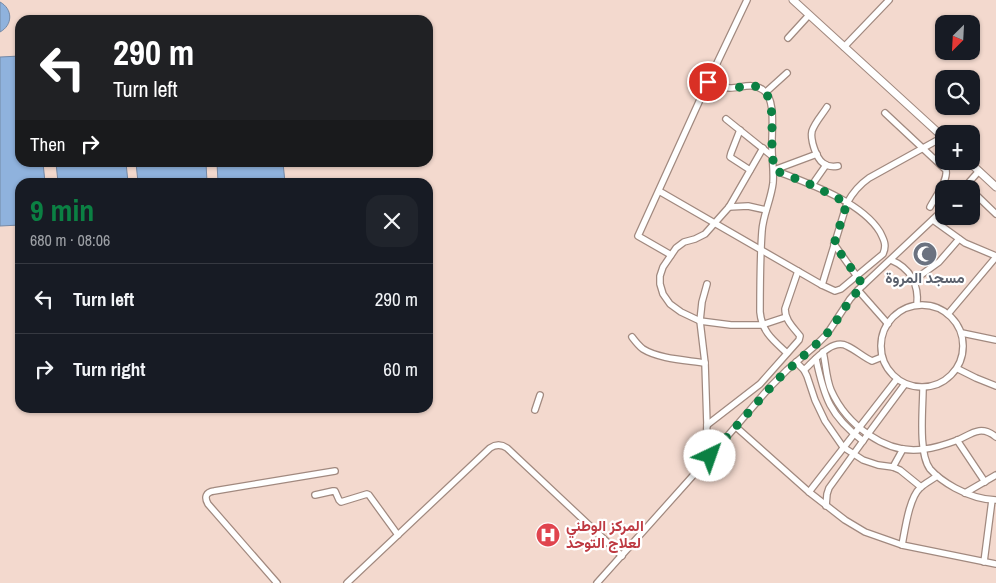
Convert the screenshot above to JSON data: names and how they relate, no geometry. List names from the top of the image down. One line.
{"places":{"mosque":["مسجد المروة"],"hospital":["المركز الوطني لعلاج التوحد"]},"north":"bottom left","page":{"map_buttons":["+","−"],"turn":["290 m","Turn left"],"then":"Then","heading":["9 min","680 m · 08:06"],"list":[{"name":"Turn left","value":"290 m"},{"name":"Turn right","value":"60 m"}]}}
